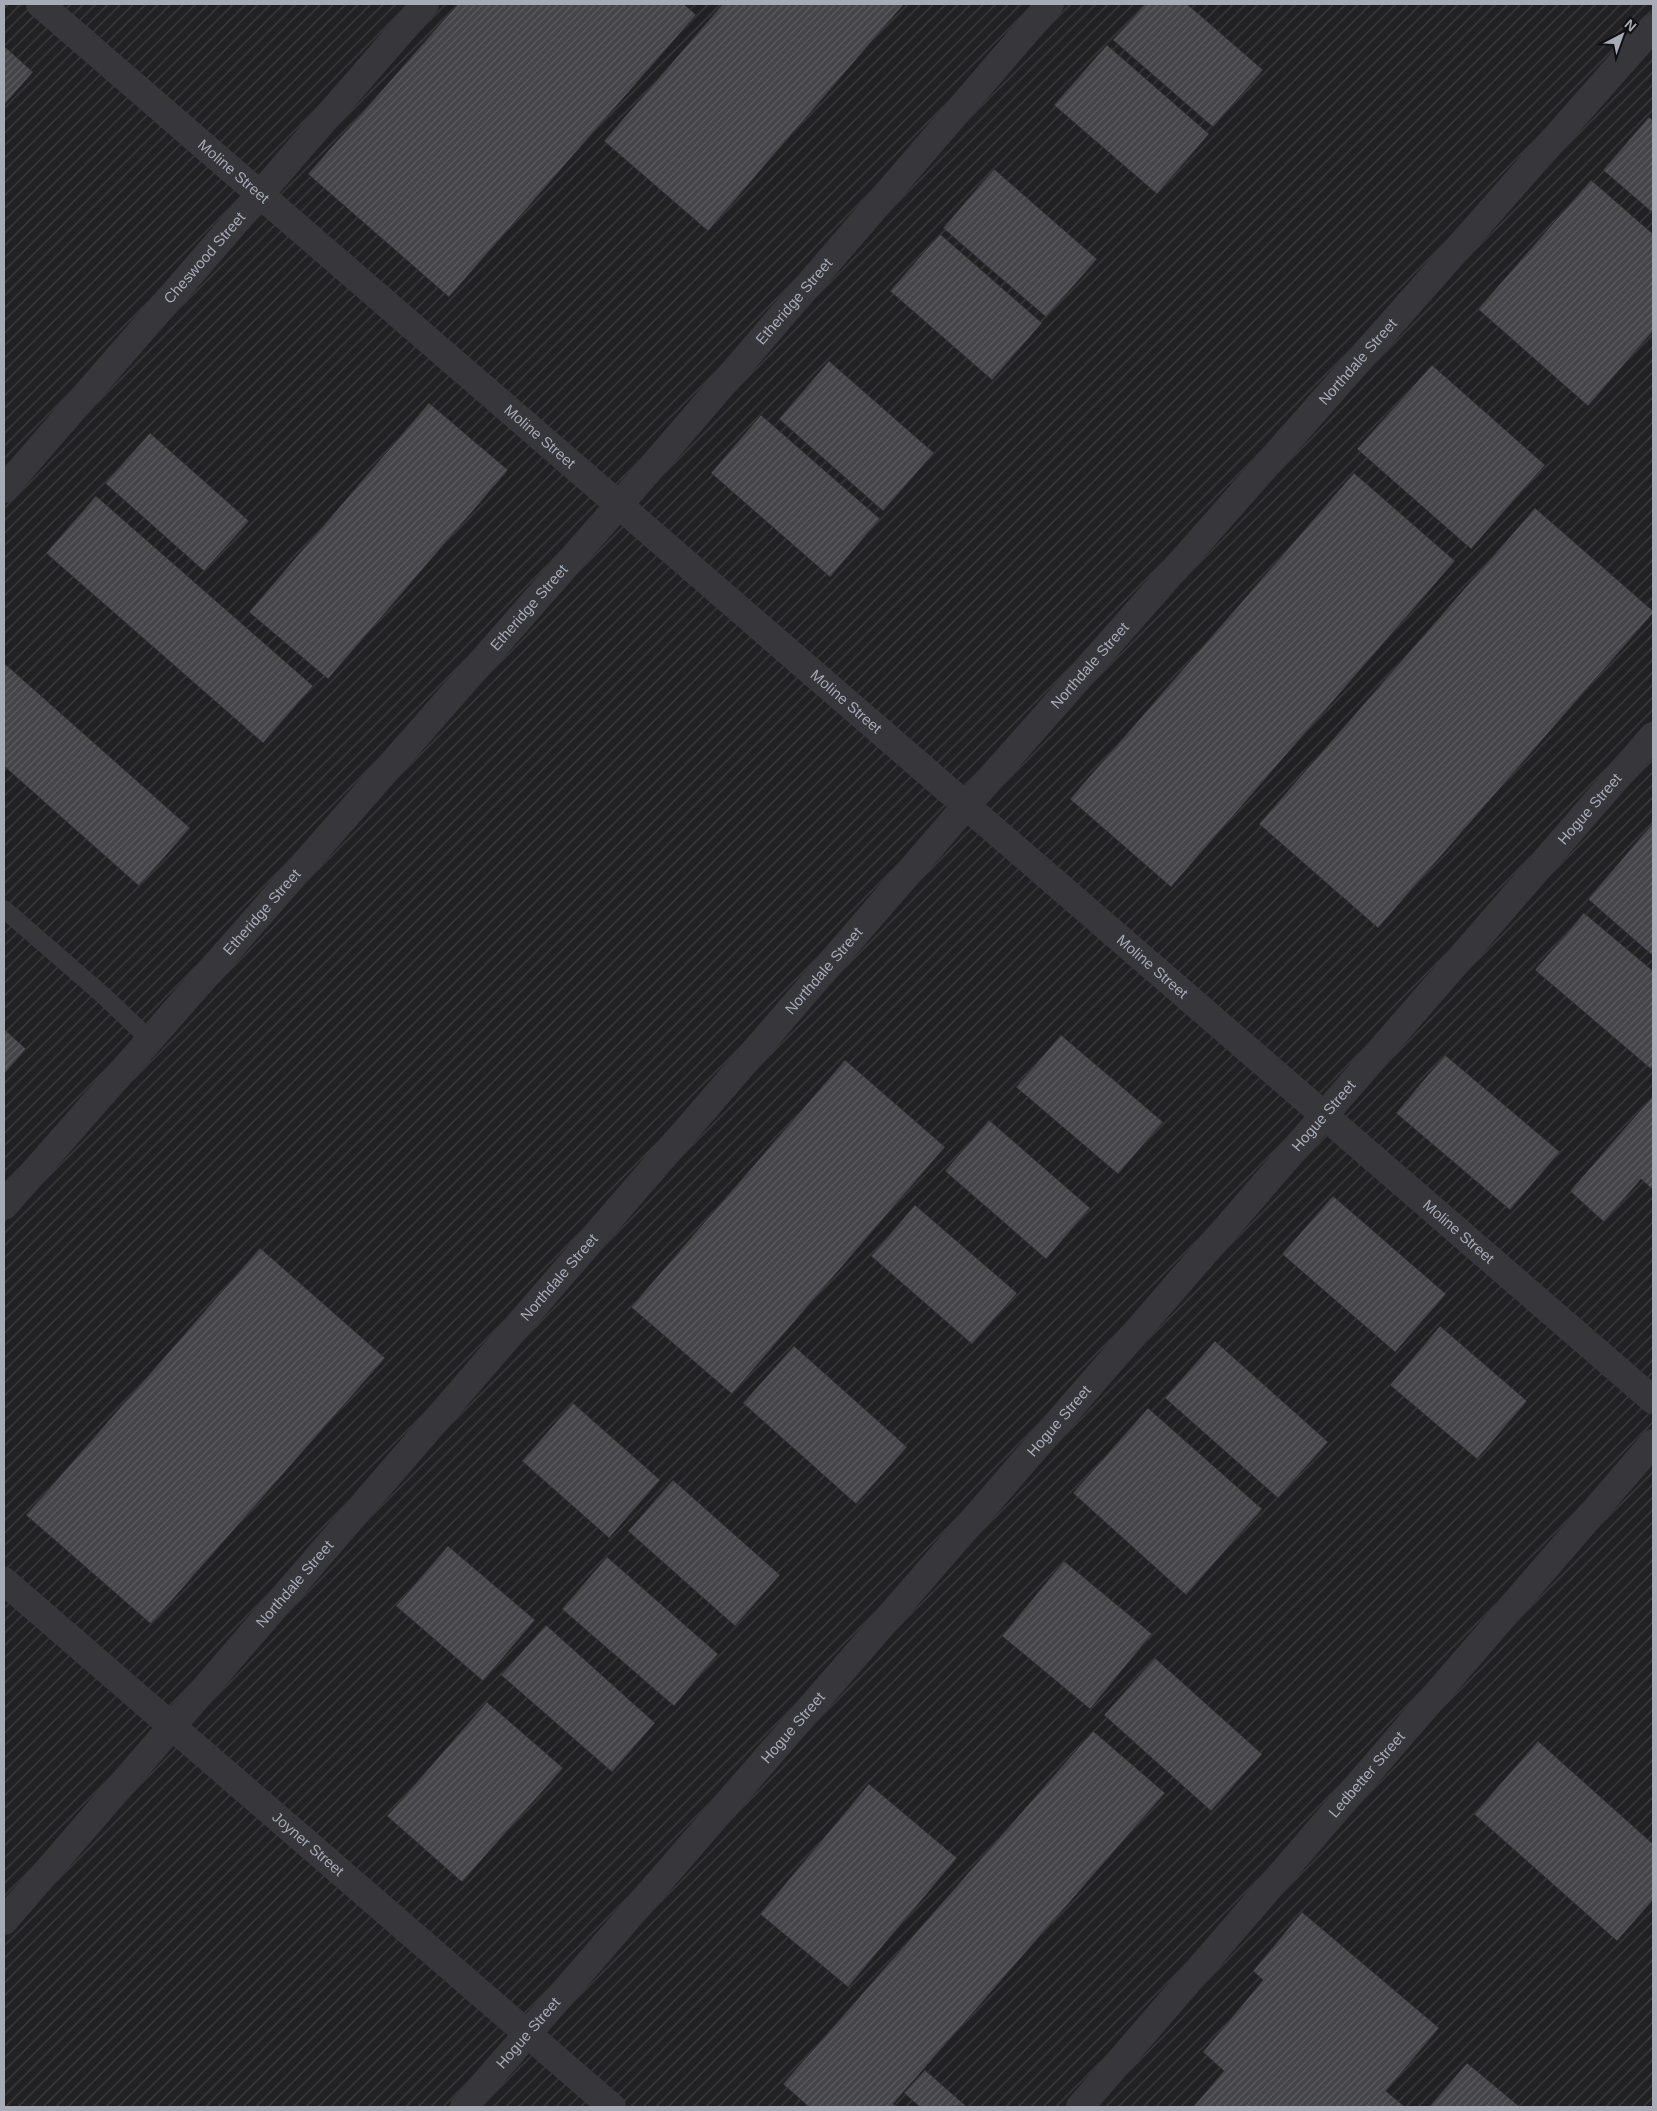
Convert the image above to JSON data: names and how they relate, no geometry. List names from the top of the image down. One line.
{"streets":{"street":["Moline Street","Cheswood Street","Etheridge Street","Northdale Street","Hogue Street","Ledbetter Street","Joyner Street"]},"crossings":[["Moline Street","Cheswood Street"],["Moline Street","Etheridge Street"],["Moline Street","Northdale Street"],["Moline Street","Hogue Street"],["Northdale Street","Joyner Street"],["Hogue Street","Joyner Street"]],"north":"top right"}
